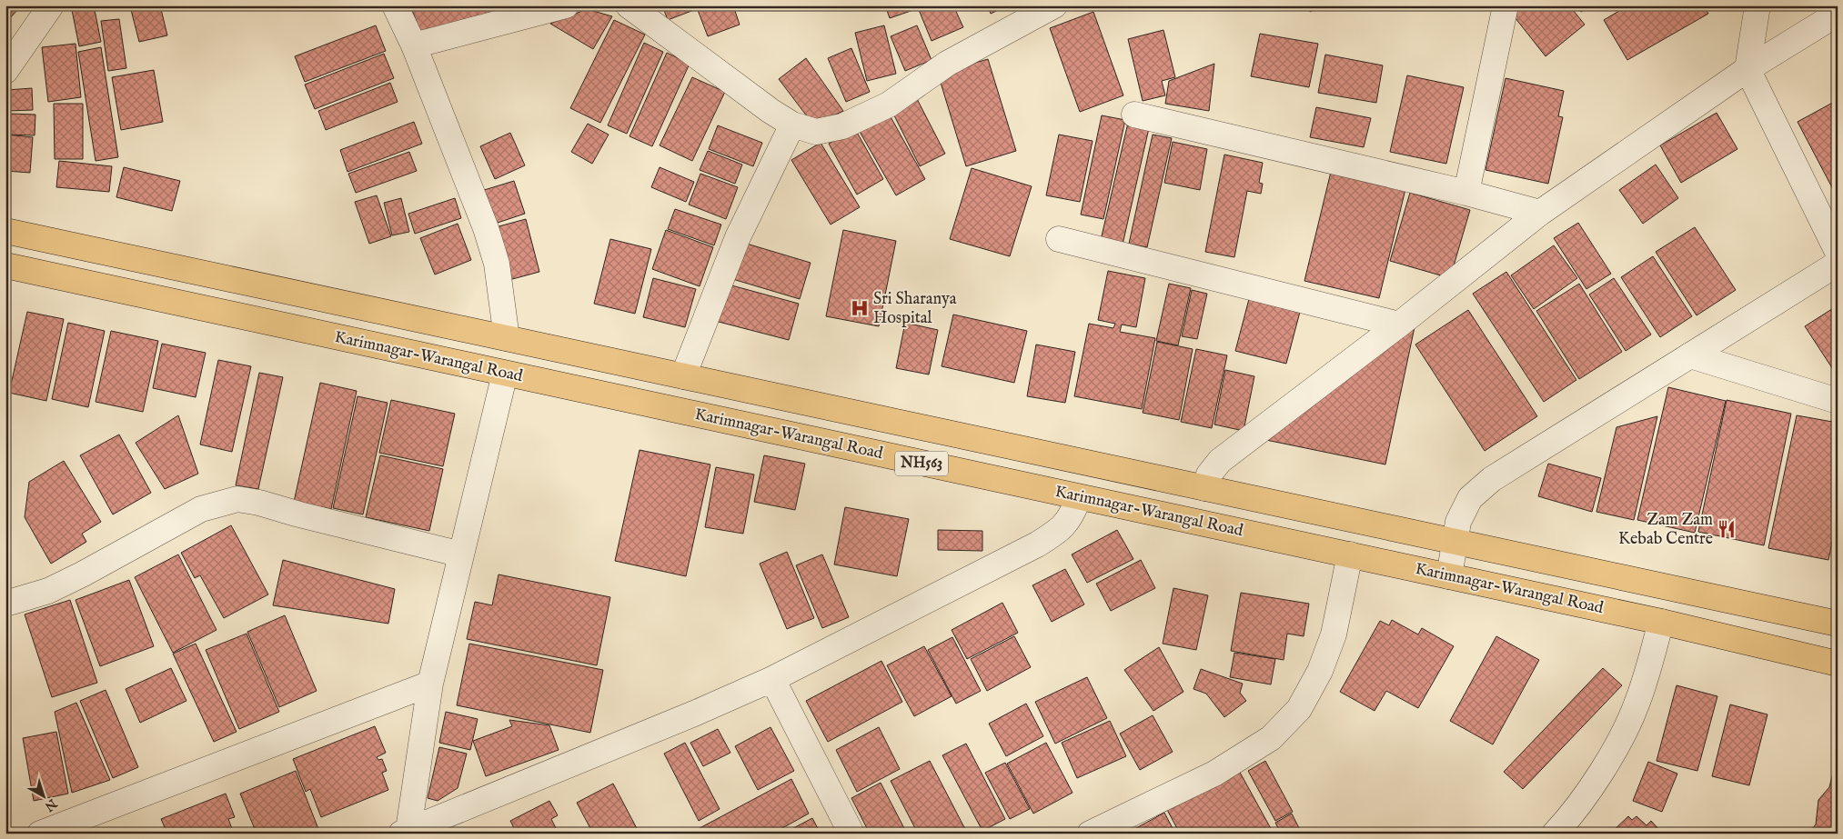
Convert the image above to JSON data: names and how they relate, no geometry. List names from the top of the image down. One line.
{"streets":{"highway":["Karimnagar-Warangal Road","NH563"]},"places":{"hospital":["Sri Sharanya Hospital"],"restaurant":["Zam Zam Kebab Centre"]},"north":"bottom right"}
